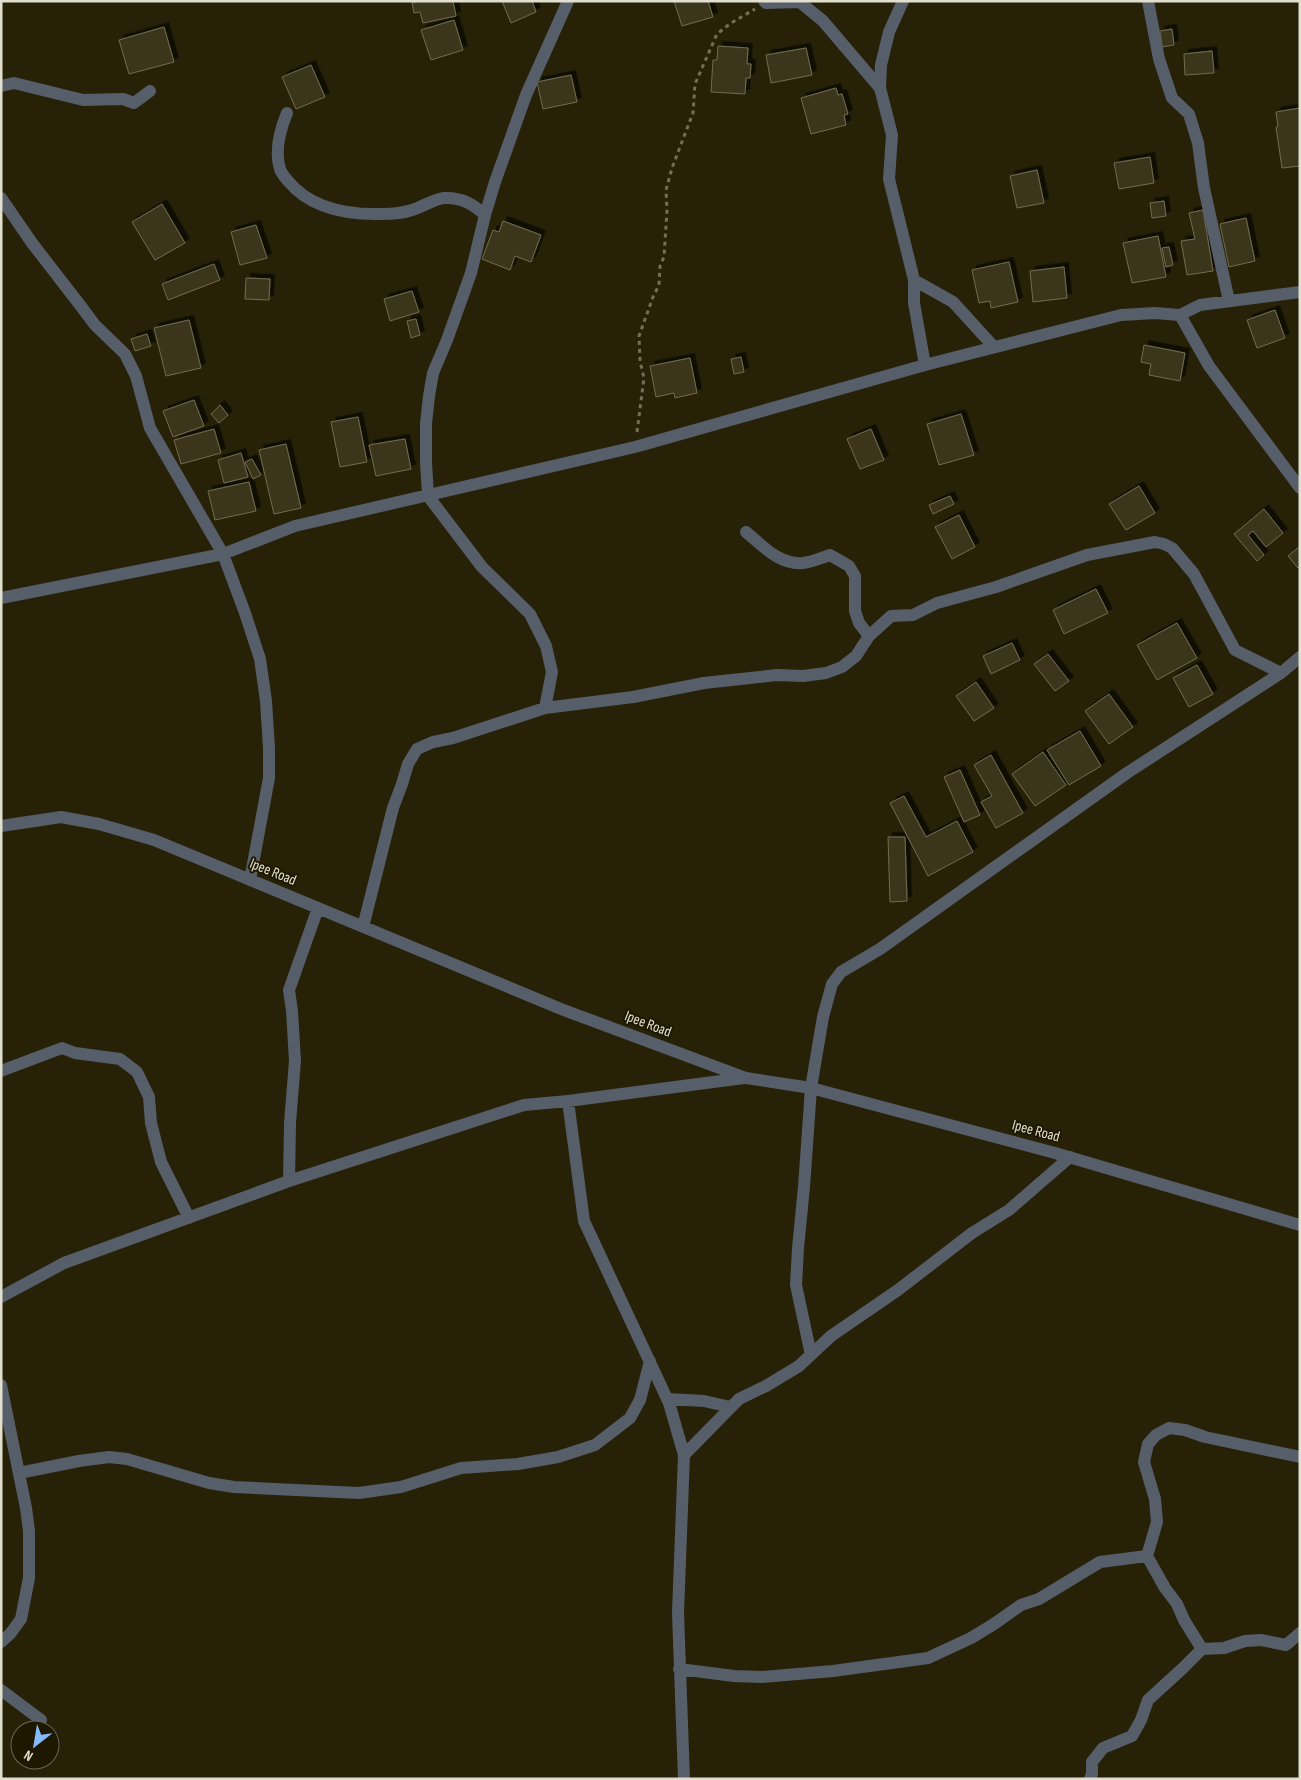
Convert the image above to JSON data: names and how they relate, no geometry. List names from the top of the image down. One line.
{"streets":{"street":["Ipee Road"]},"north":"bottom left"}
